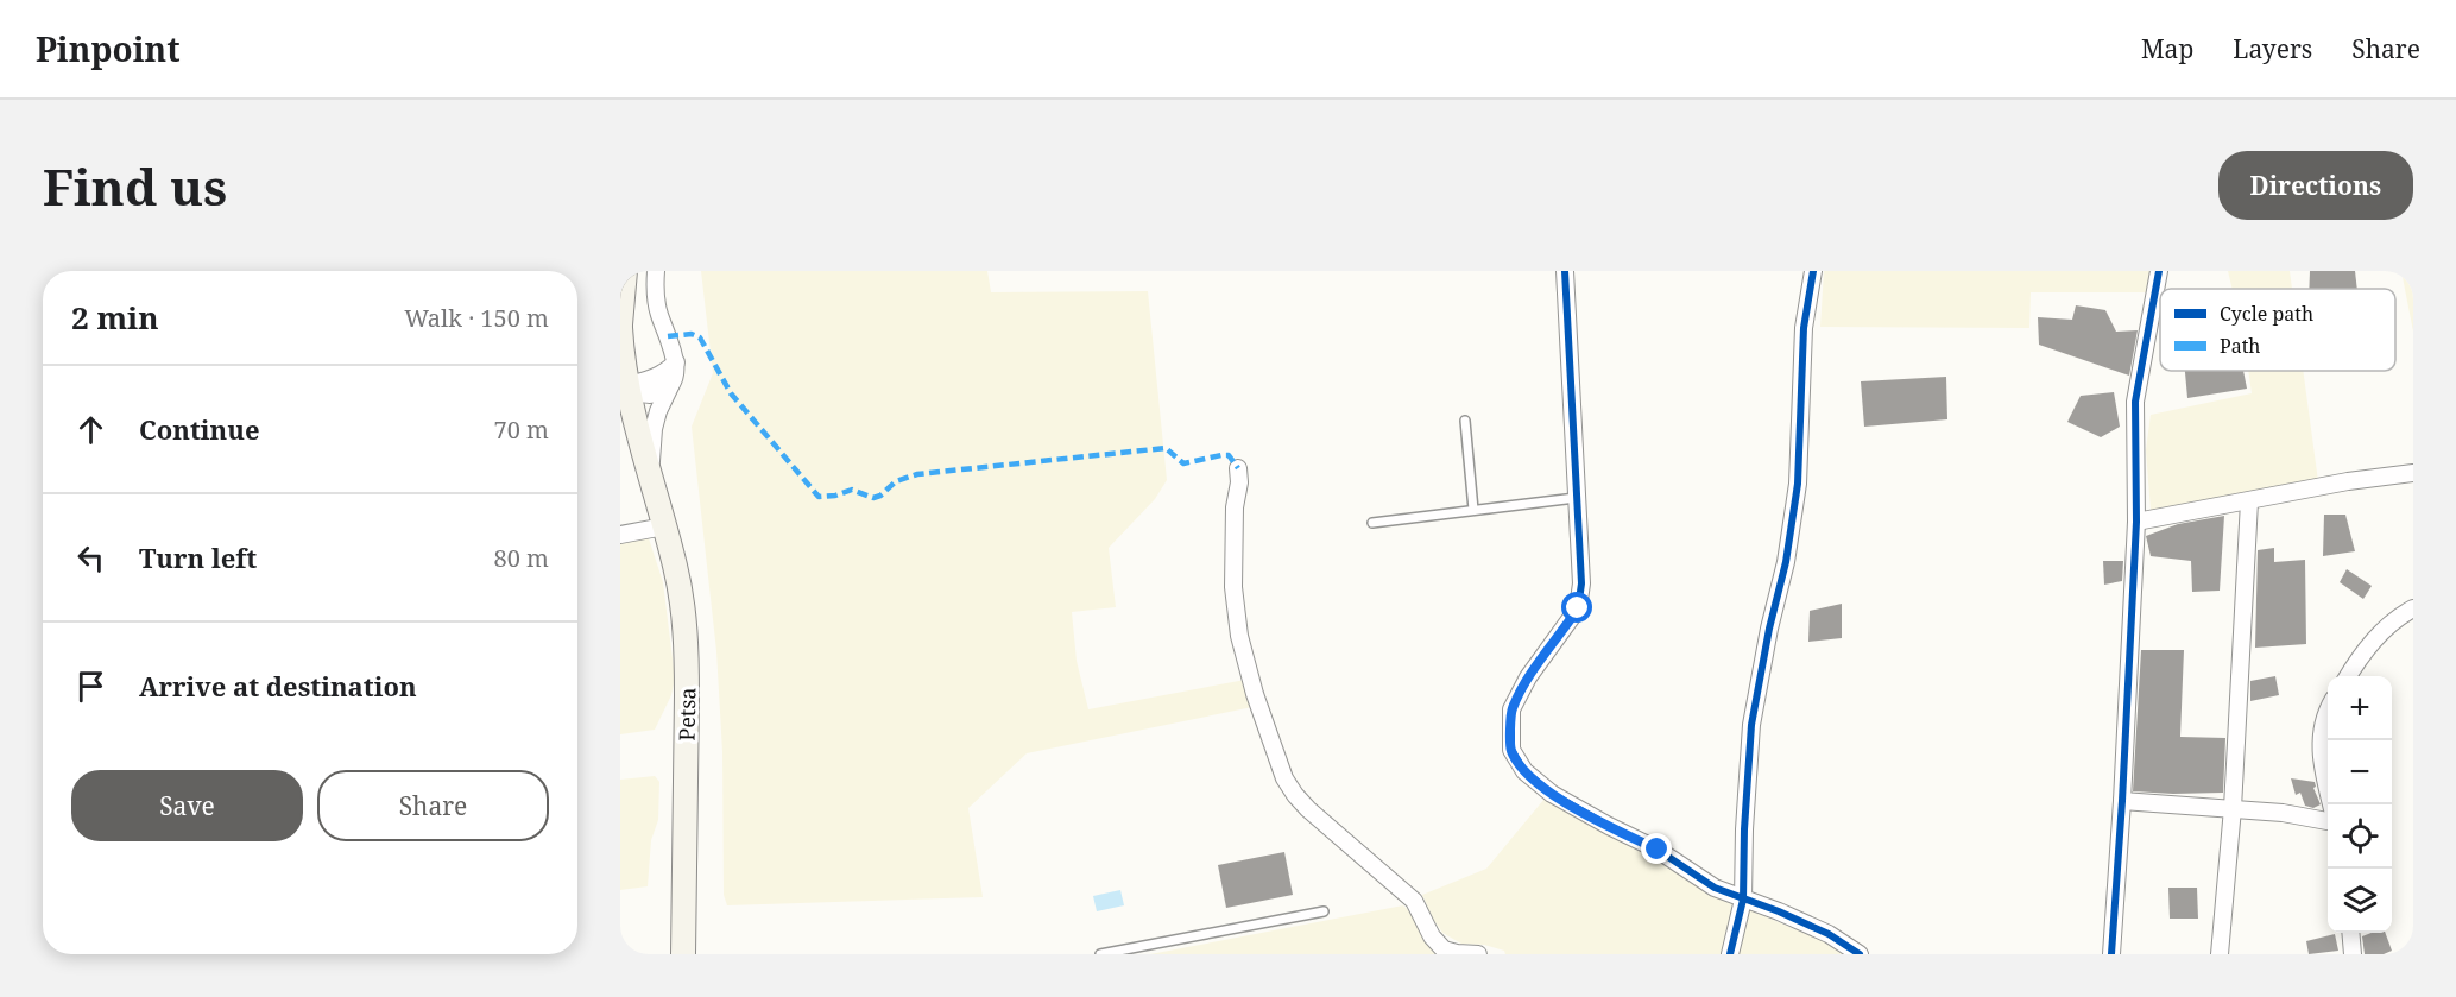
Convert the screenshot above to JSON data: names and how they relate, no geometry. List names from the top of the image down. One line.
{"streets":{"main road":["Petsa"]},"legend":["Cycle path","Path"],"page":{"header":"Pinpoint","nav":["Map","Layers","Share"],"buttons":["Directions",["Save","Share"]],"title":"Find us","heading":["2 min","Walk · 150 m"],"list":[["Continue","70 m"],["Turn left","80 m"],"Arrive at destination"],"map_buttons":["+","−"]}}
